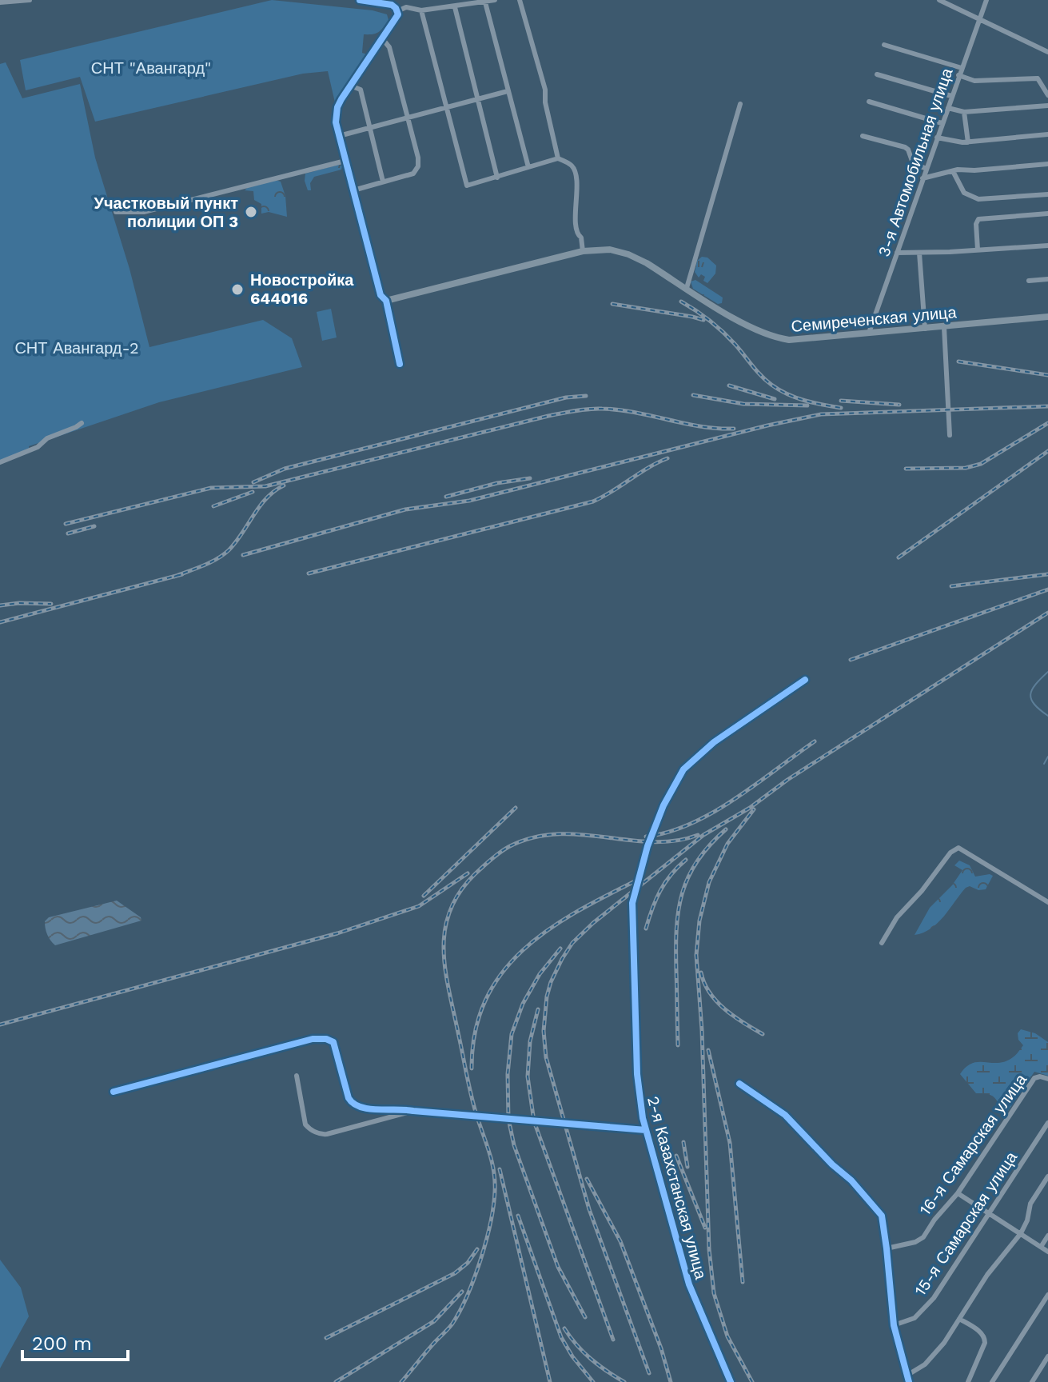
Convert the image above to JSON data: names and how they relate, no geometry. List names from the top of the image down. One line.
{"streets":{"main road":["Семиреченская улица"],"street":["3-я Автомобильная улица","16-я Самарская улица","2-я Казахстанская улица","15-я Самарская улица"]},"crossings":[["3-я Автомобильная улица","Семиреченская улица"]],"parks":["СНТ \"Авангард\"","СНТ Авангард-2"],"places":["Участковый пункт полиции ОП 3","Новостройка 644016"],"scale_bar":"200 m"}
